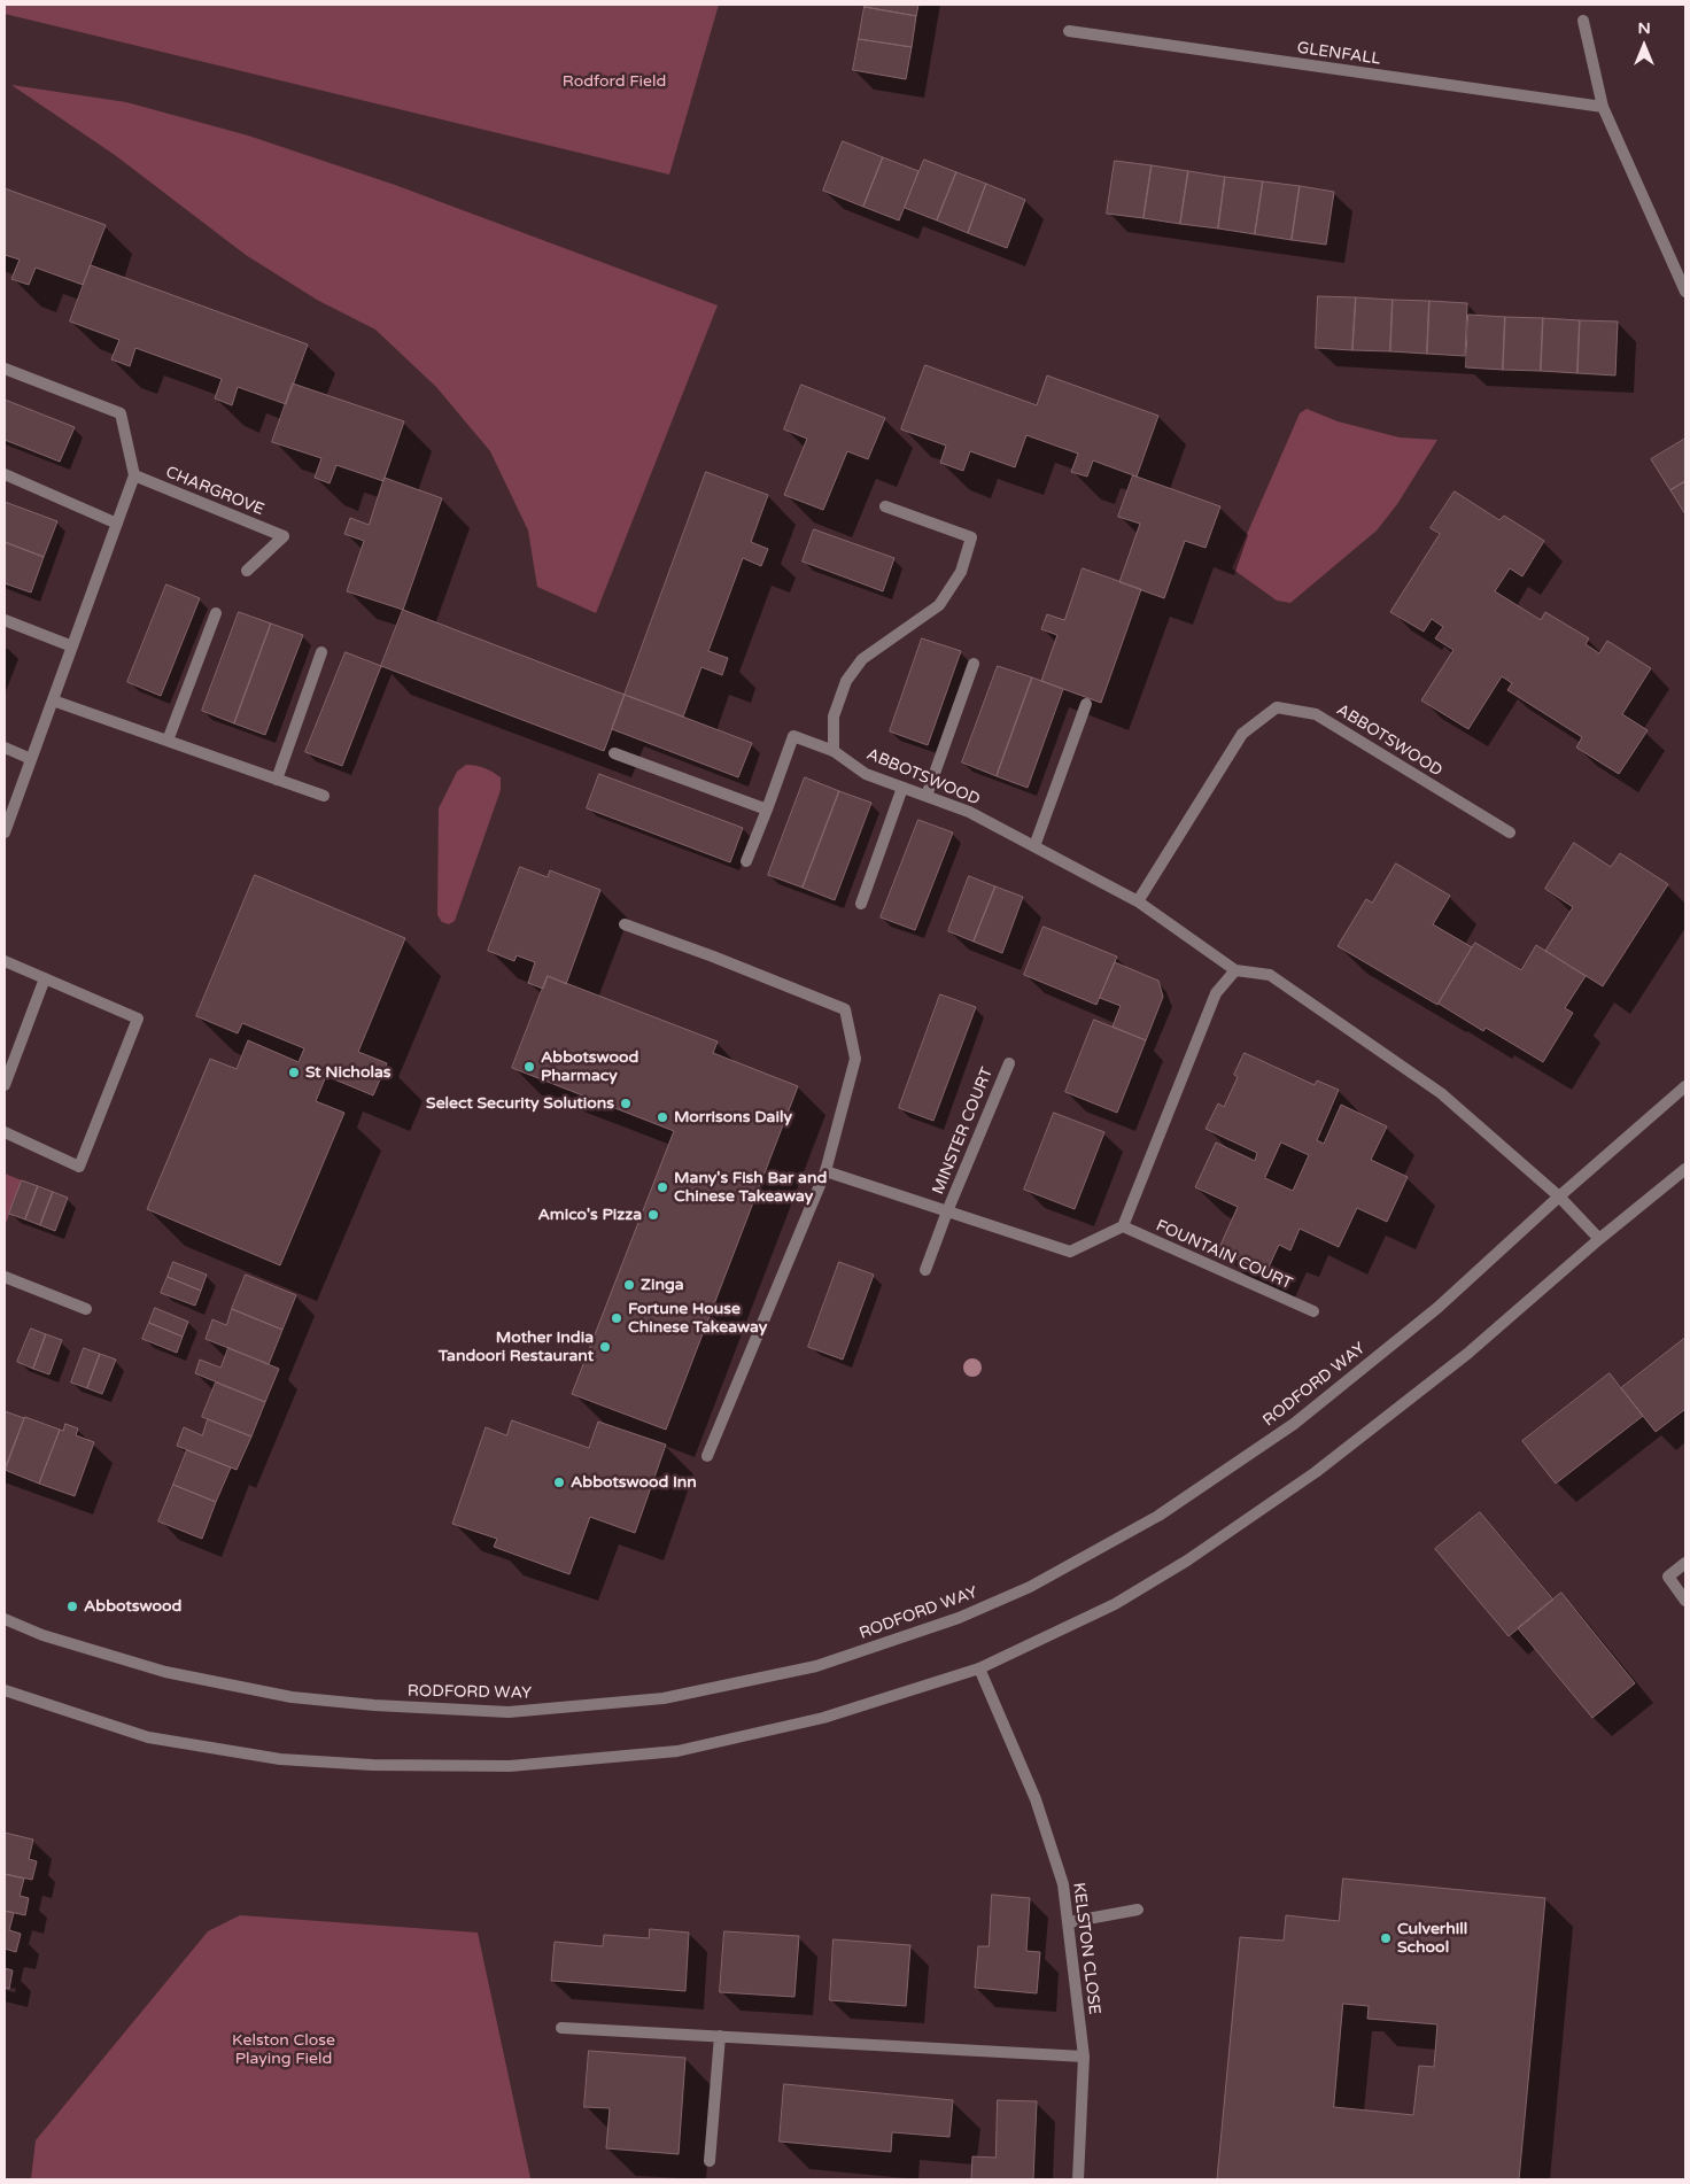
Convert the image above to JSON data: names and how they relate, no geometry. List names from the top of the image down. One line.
{"streets":{"street":["GLENFALL","CHARGROVE","ABBOTSWOOD","MINSTER COURT","FOUNTAIN COURT","RODFORD WAY","KELSTON CLOSE"]},"crossings":[["ABBOTSWOOD","RODFORD WAY"]],"parks":["Rodford Field","Kelston Close Playing Field"],"places":["Abbotswood Pharmacy","St Nicholas","Select Security Solutions","Morrisons Daily","Many's Fish Bar and Chinese Takeaway","Amico's Pizza","Zinga","Fortune House Chinese Takeaway","Mother India Tandoori Restaurant","Abbotswood Inn","Abbotswood","Culverhill School"],"north":"top"}
